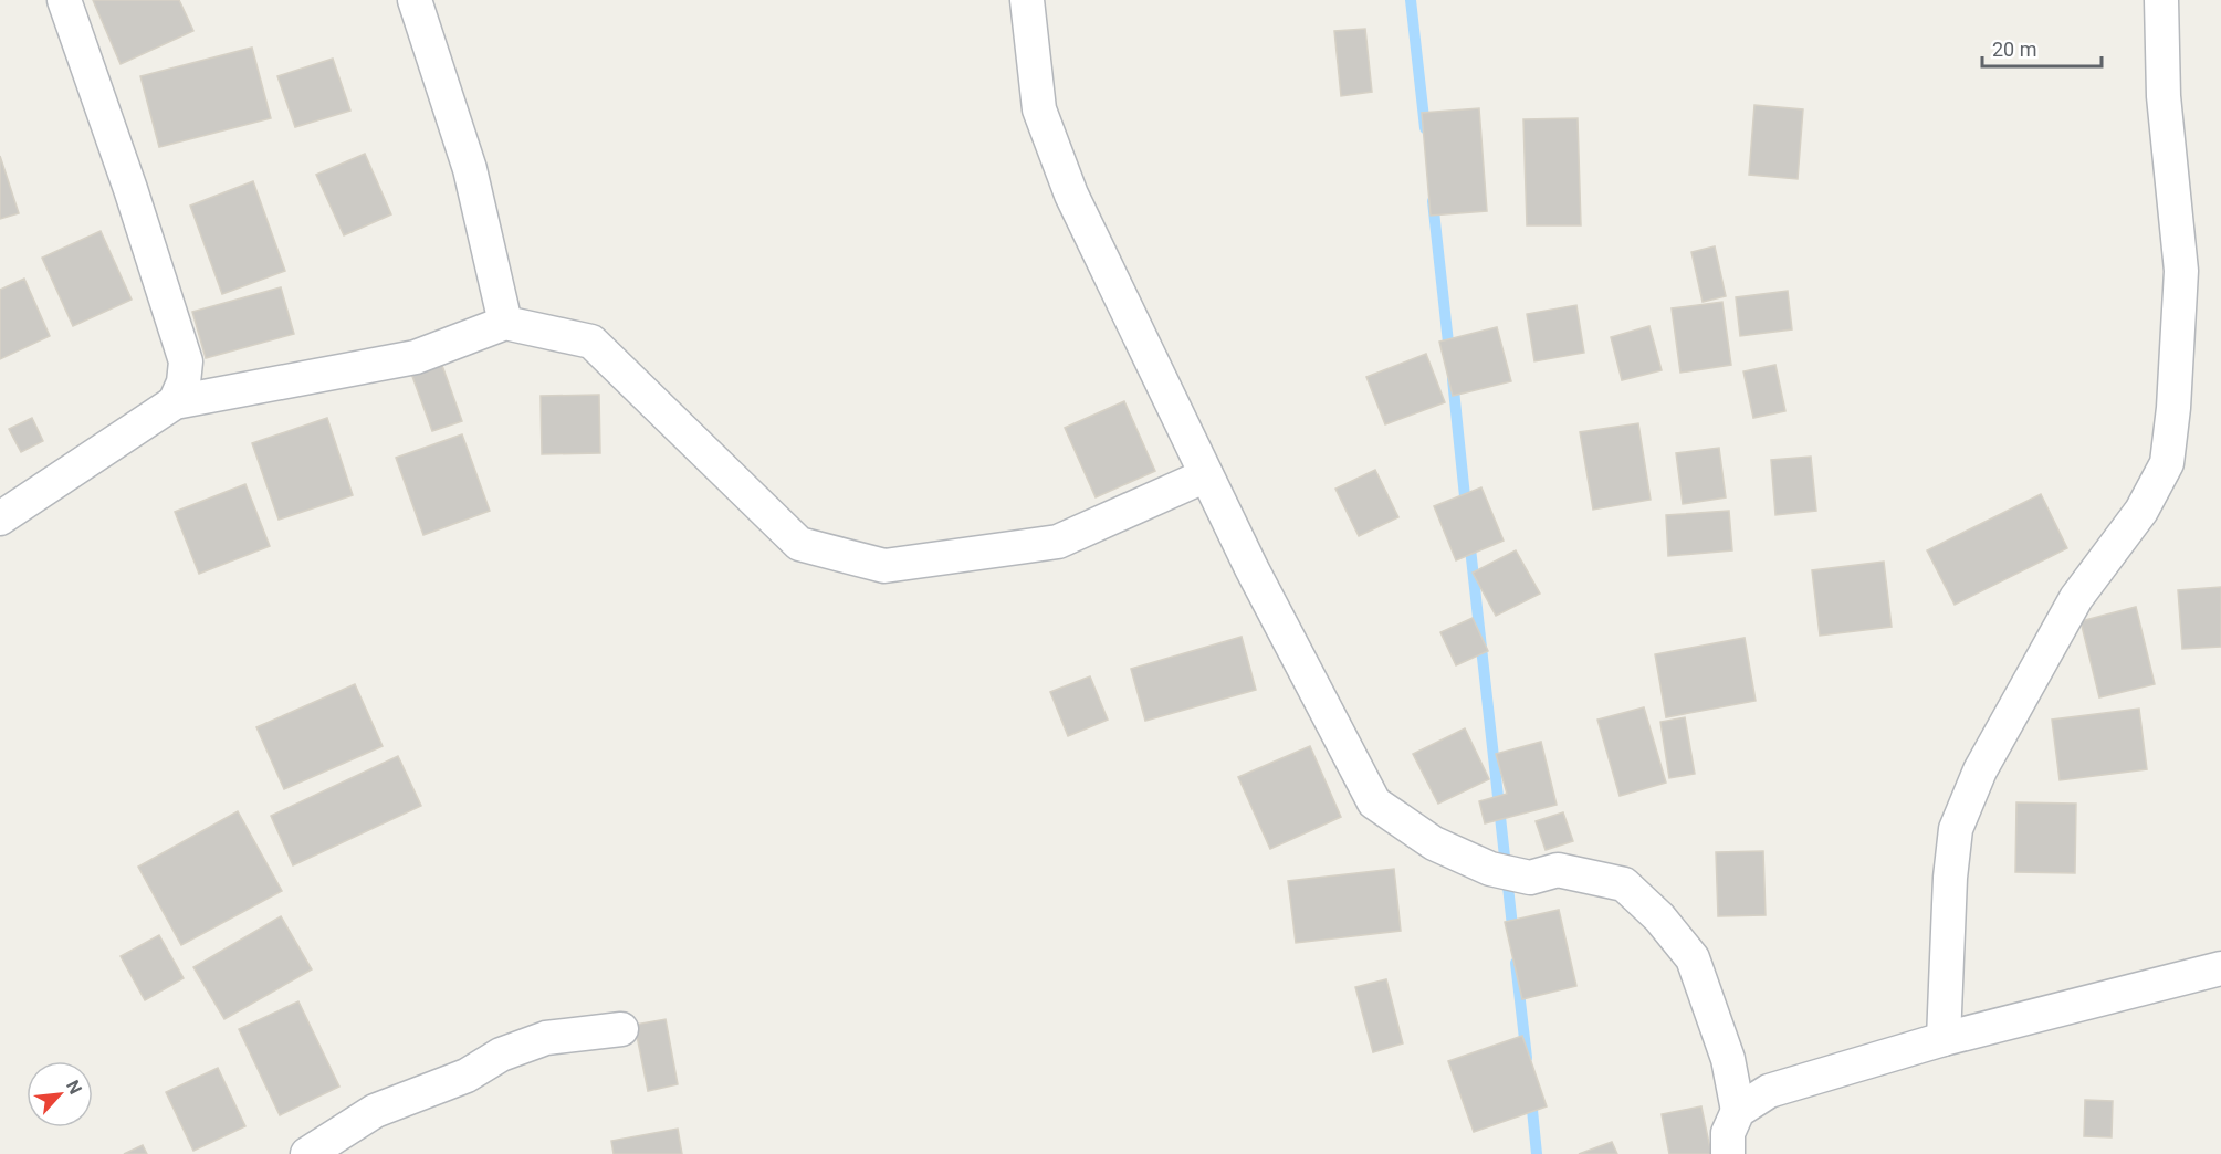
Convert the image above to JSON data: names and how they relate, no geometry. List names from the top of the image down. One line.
{"scale_bar":"20 m","north":"top right"}
